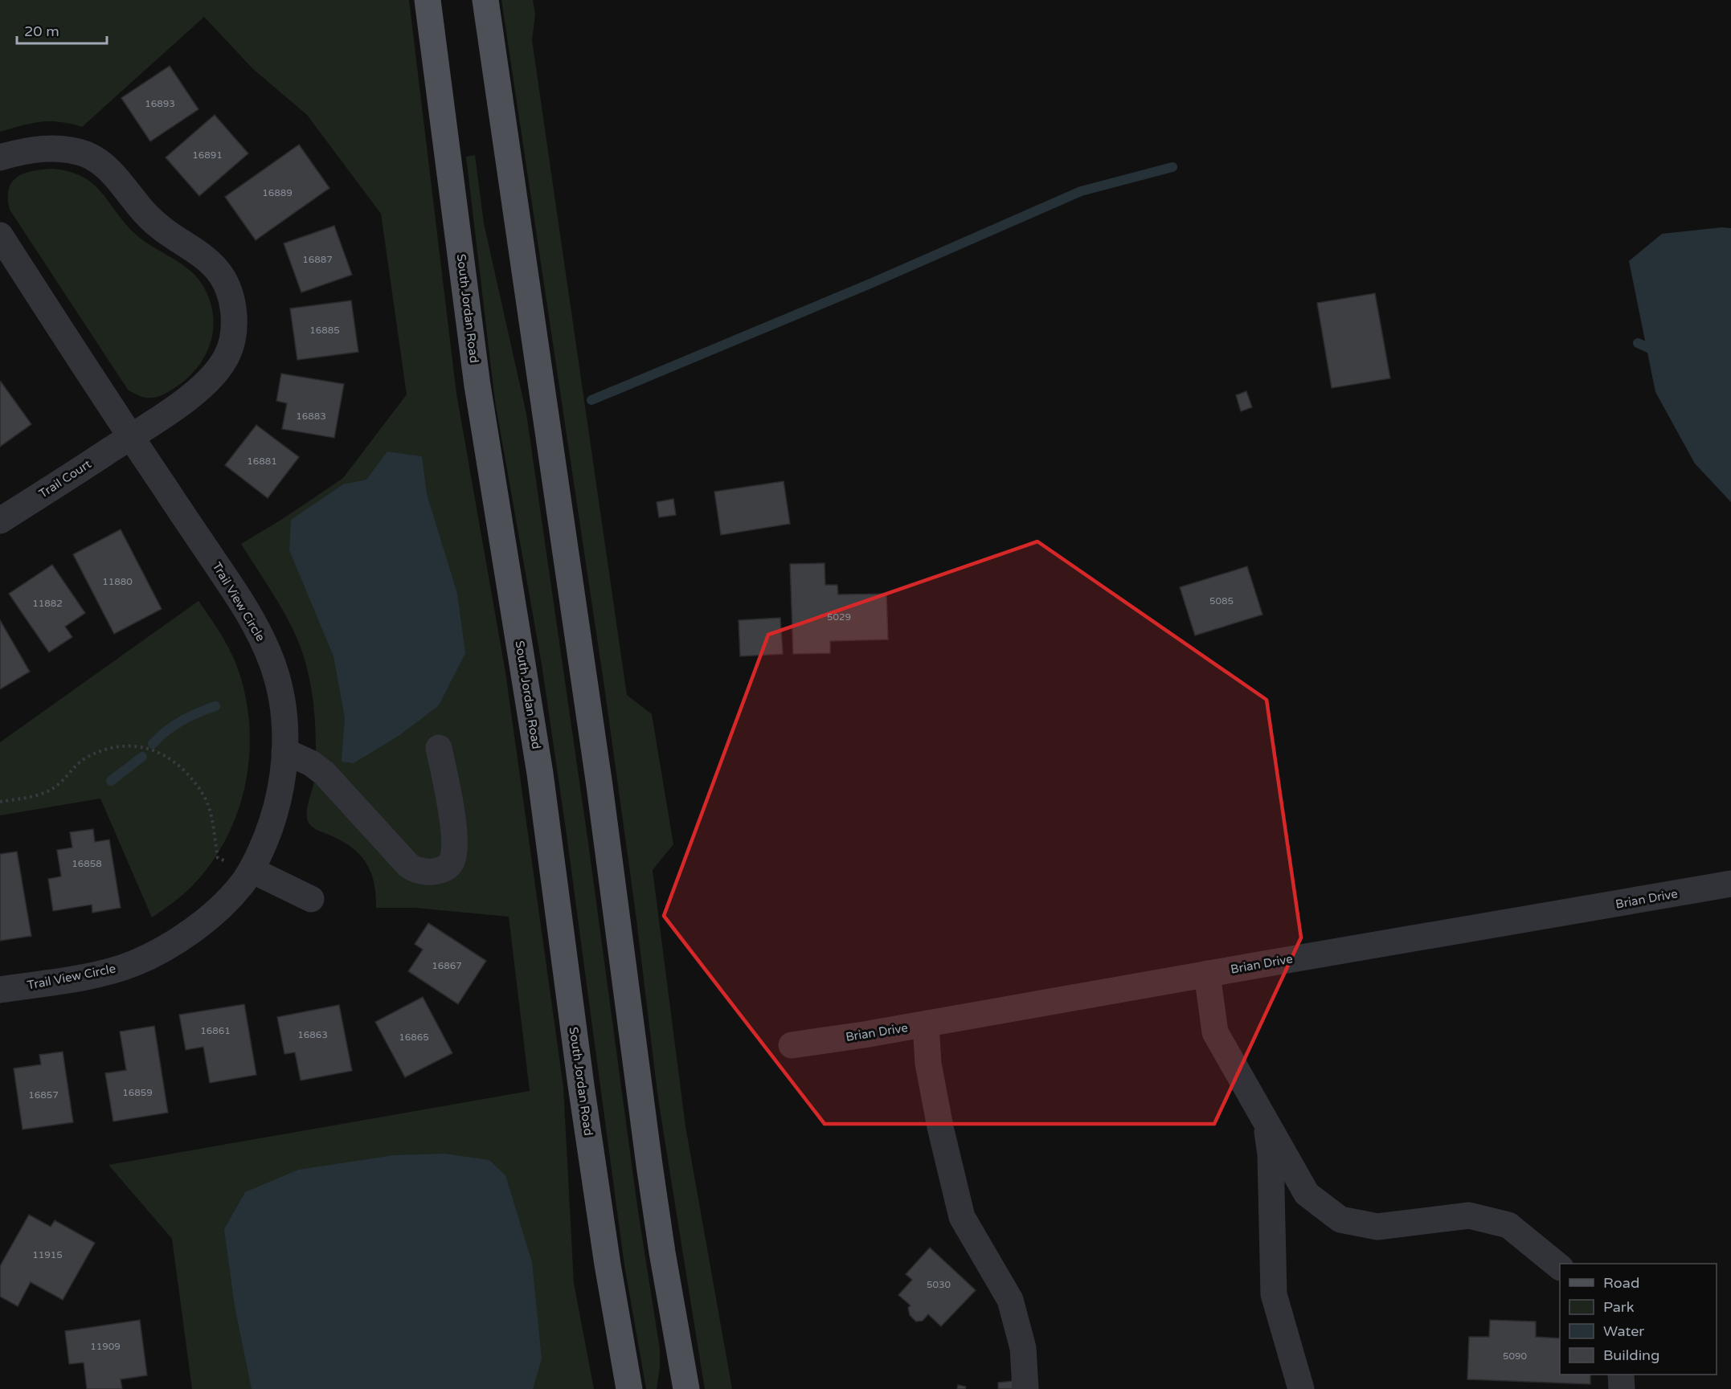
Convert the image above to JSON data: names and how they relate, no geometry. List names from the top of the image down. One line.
{"streets":{"main road":["South Jordan Road"],"street":["Trail Court","Trail View Circle","Brian Drive"]},"crossings":[["Trail Court","Trail View Circle"]],"house_numbers":["16893","16891","16889","16887","16885","16883","16881","11880","5085","11882","5029","16858","16867","16861","16863","16865","16859","16857","11915","5030","11909","5090"],"legend":["Road","Park","Water","Building"],"scale_bar":"20 m"}
